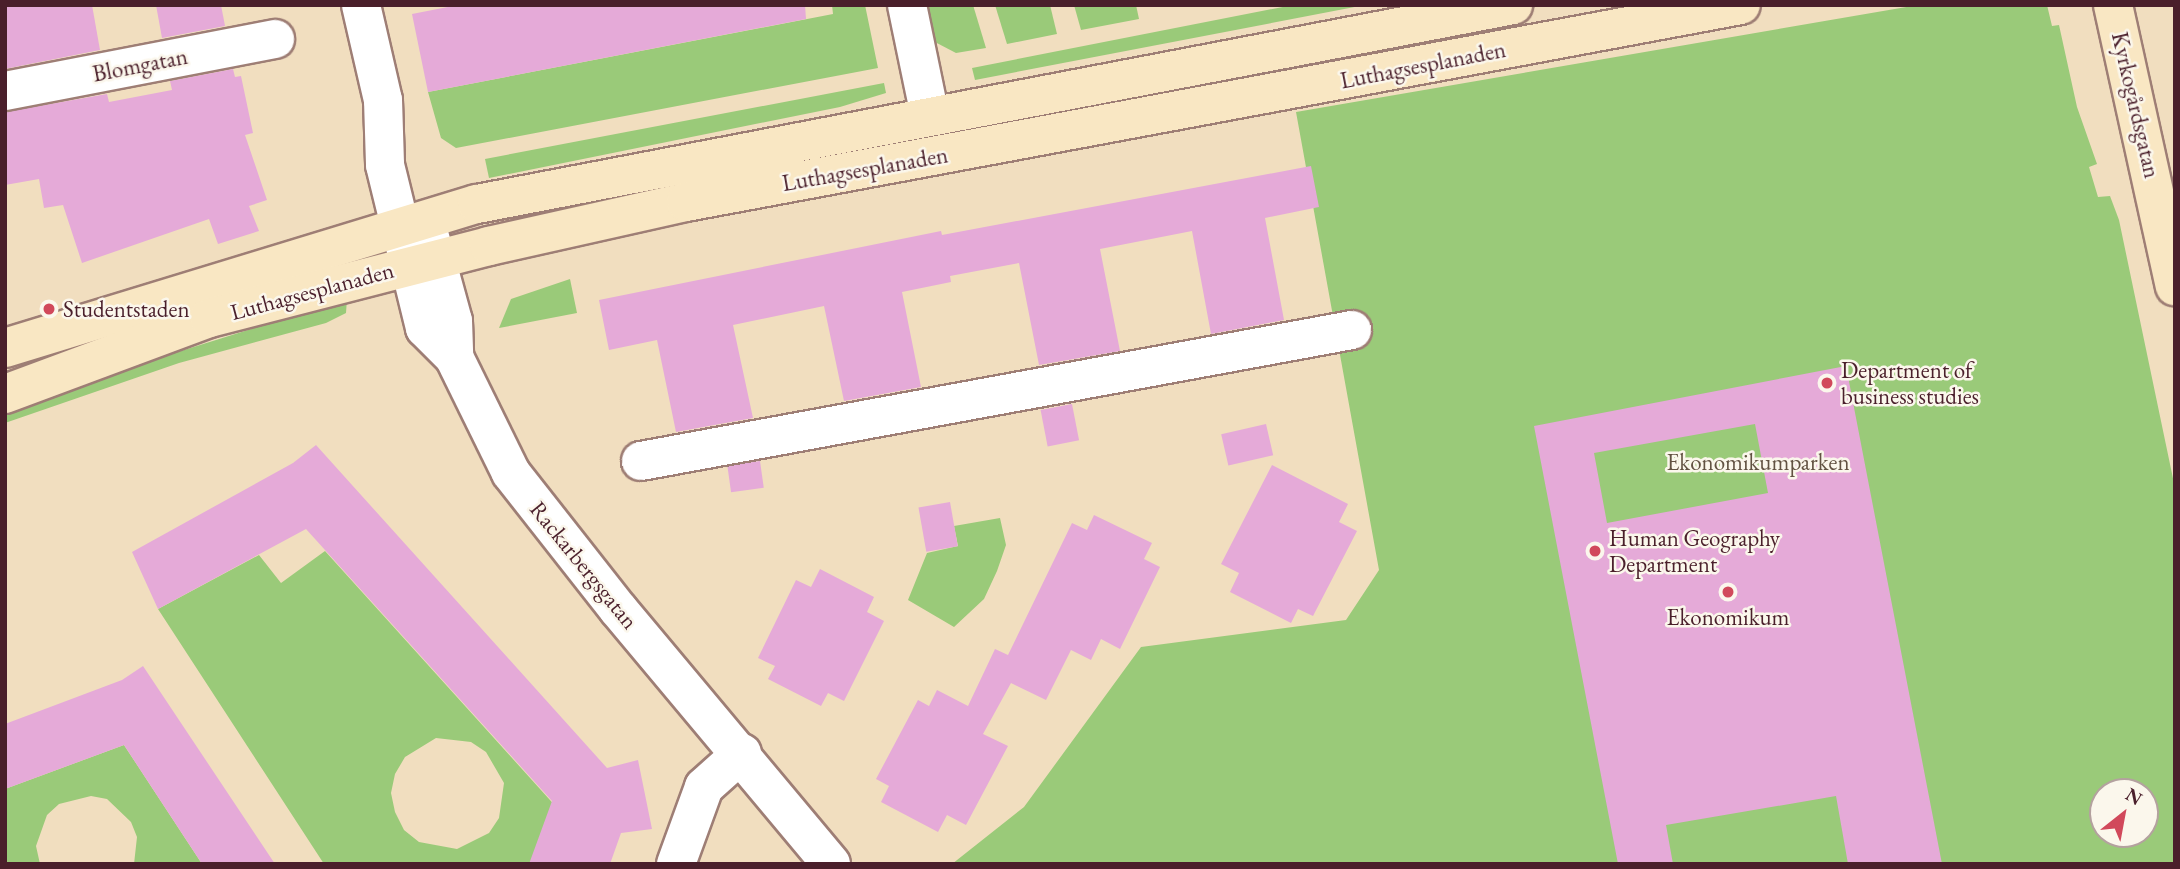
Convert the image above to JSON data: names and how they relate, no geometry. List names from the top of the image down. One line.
{"streets":{"main road":["Luthagsesplanaden","Kyrkogårdsgatan"],"street":["Blomgatan","Rackarbergsgatan"]},"crossings":[["Luthagsesplanaden","Rackarbergsgatan"]],"parks":["Ekonomikumparken"],"places":["Studentstaden","Department of business studies","Human Geography Department","Ekonomikum"],"north":"top right"}
